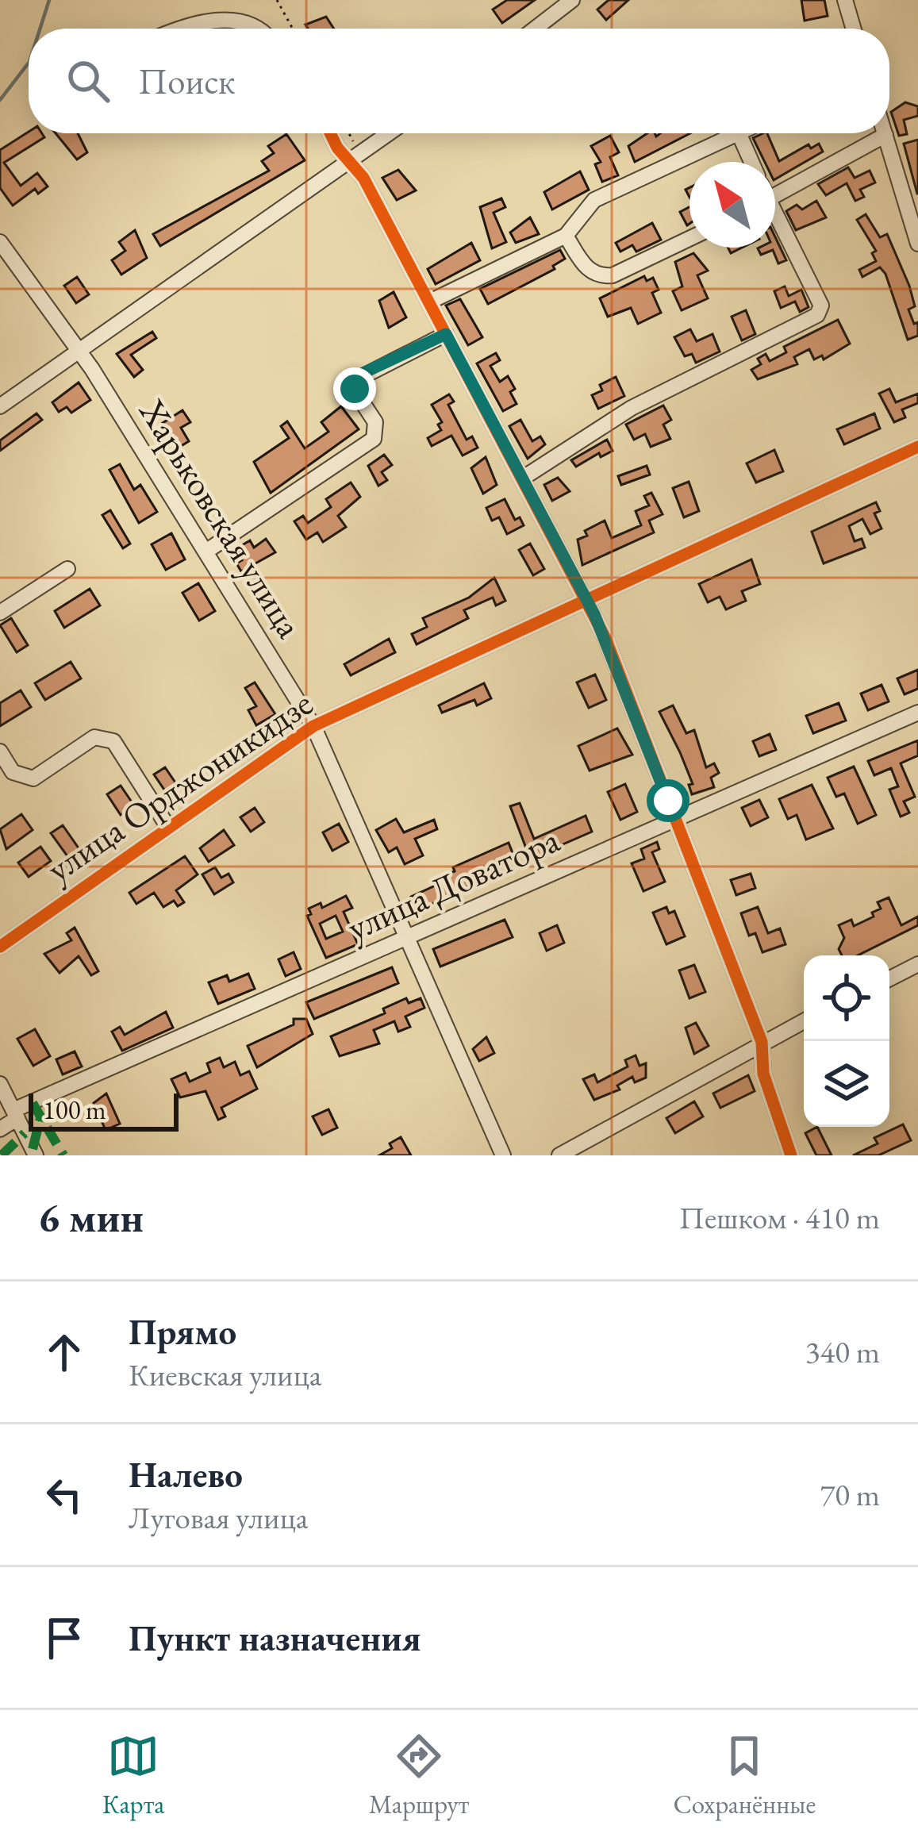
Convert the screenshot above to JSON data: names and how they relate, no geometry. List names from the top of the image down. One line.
{"streets":{"street":["Харьковская улица","улица Орджоникидзе","улица Доватора"]},"crossings":[["Харьковская улица","улица Орджоникидзе"],["Харьковская улица","улица Доватора"]],"scale_bar":"100 m","north":"top left","page":{"search":"Поиск","scale":"100 m","heading":["6 мин","Пешком · 410 m"],"list":[["Прямо","Киевская улица","340 m"],["Налево","Луговая улица","70 m"],"Пункт назначения"],"nav":["Карта","Маршрут","Сохранённые"]}}
